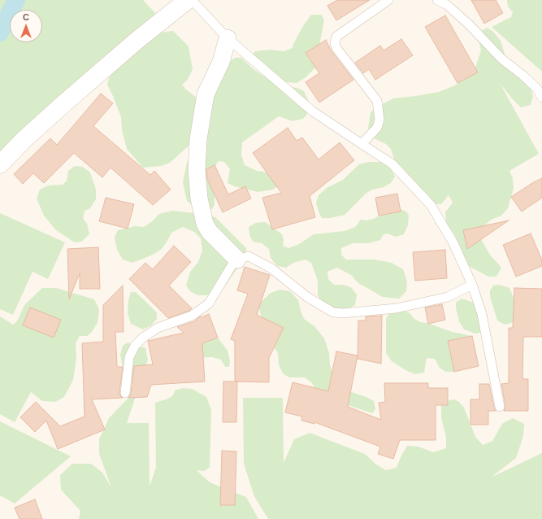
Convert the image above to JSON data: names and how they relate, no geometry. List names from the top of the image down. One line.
{"north":"top"}
